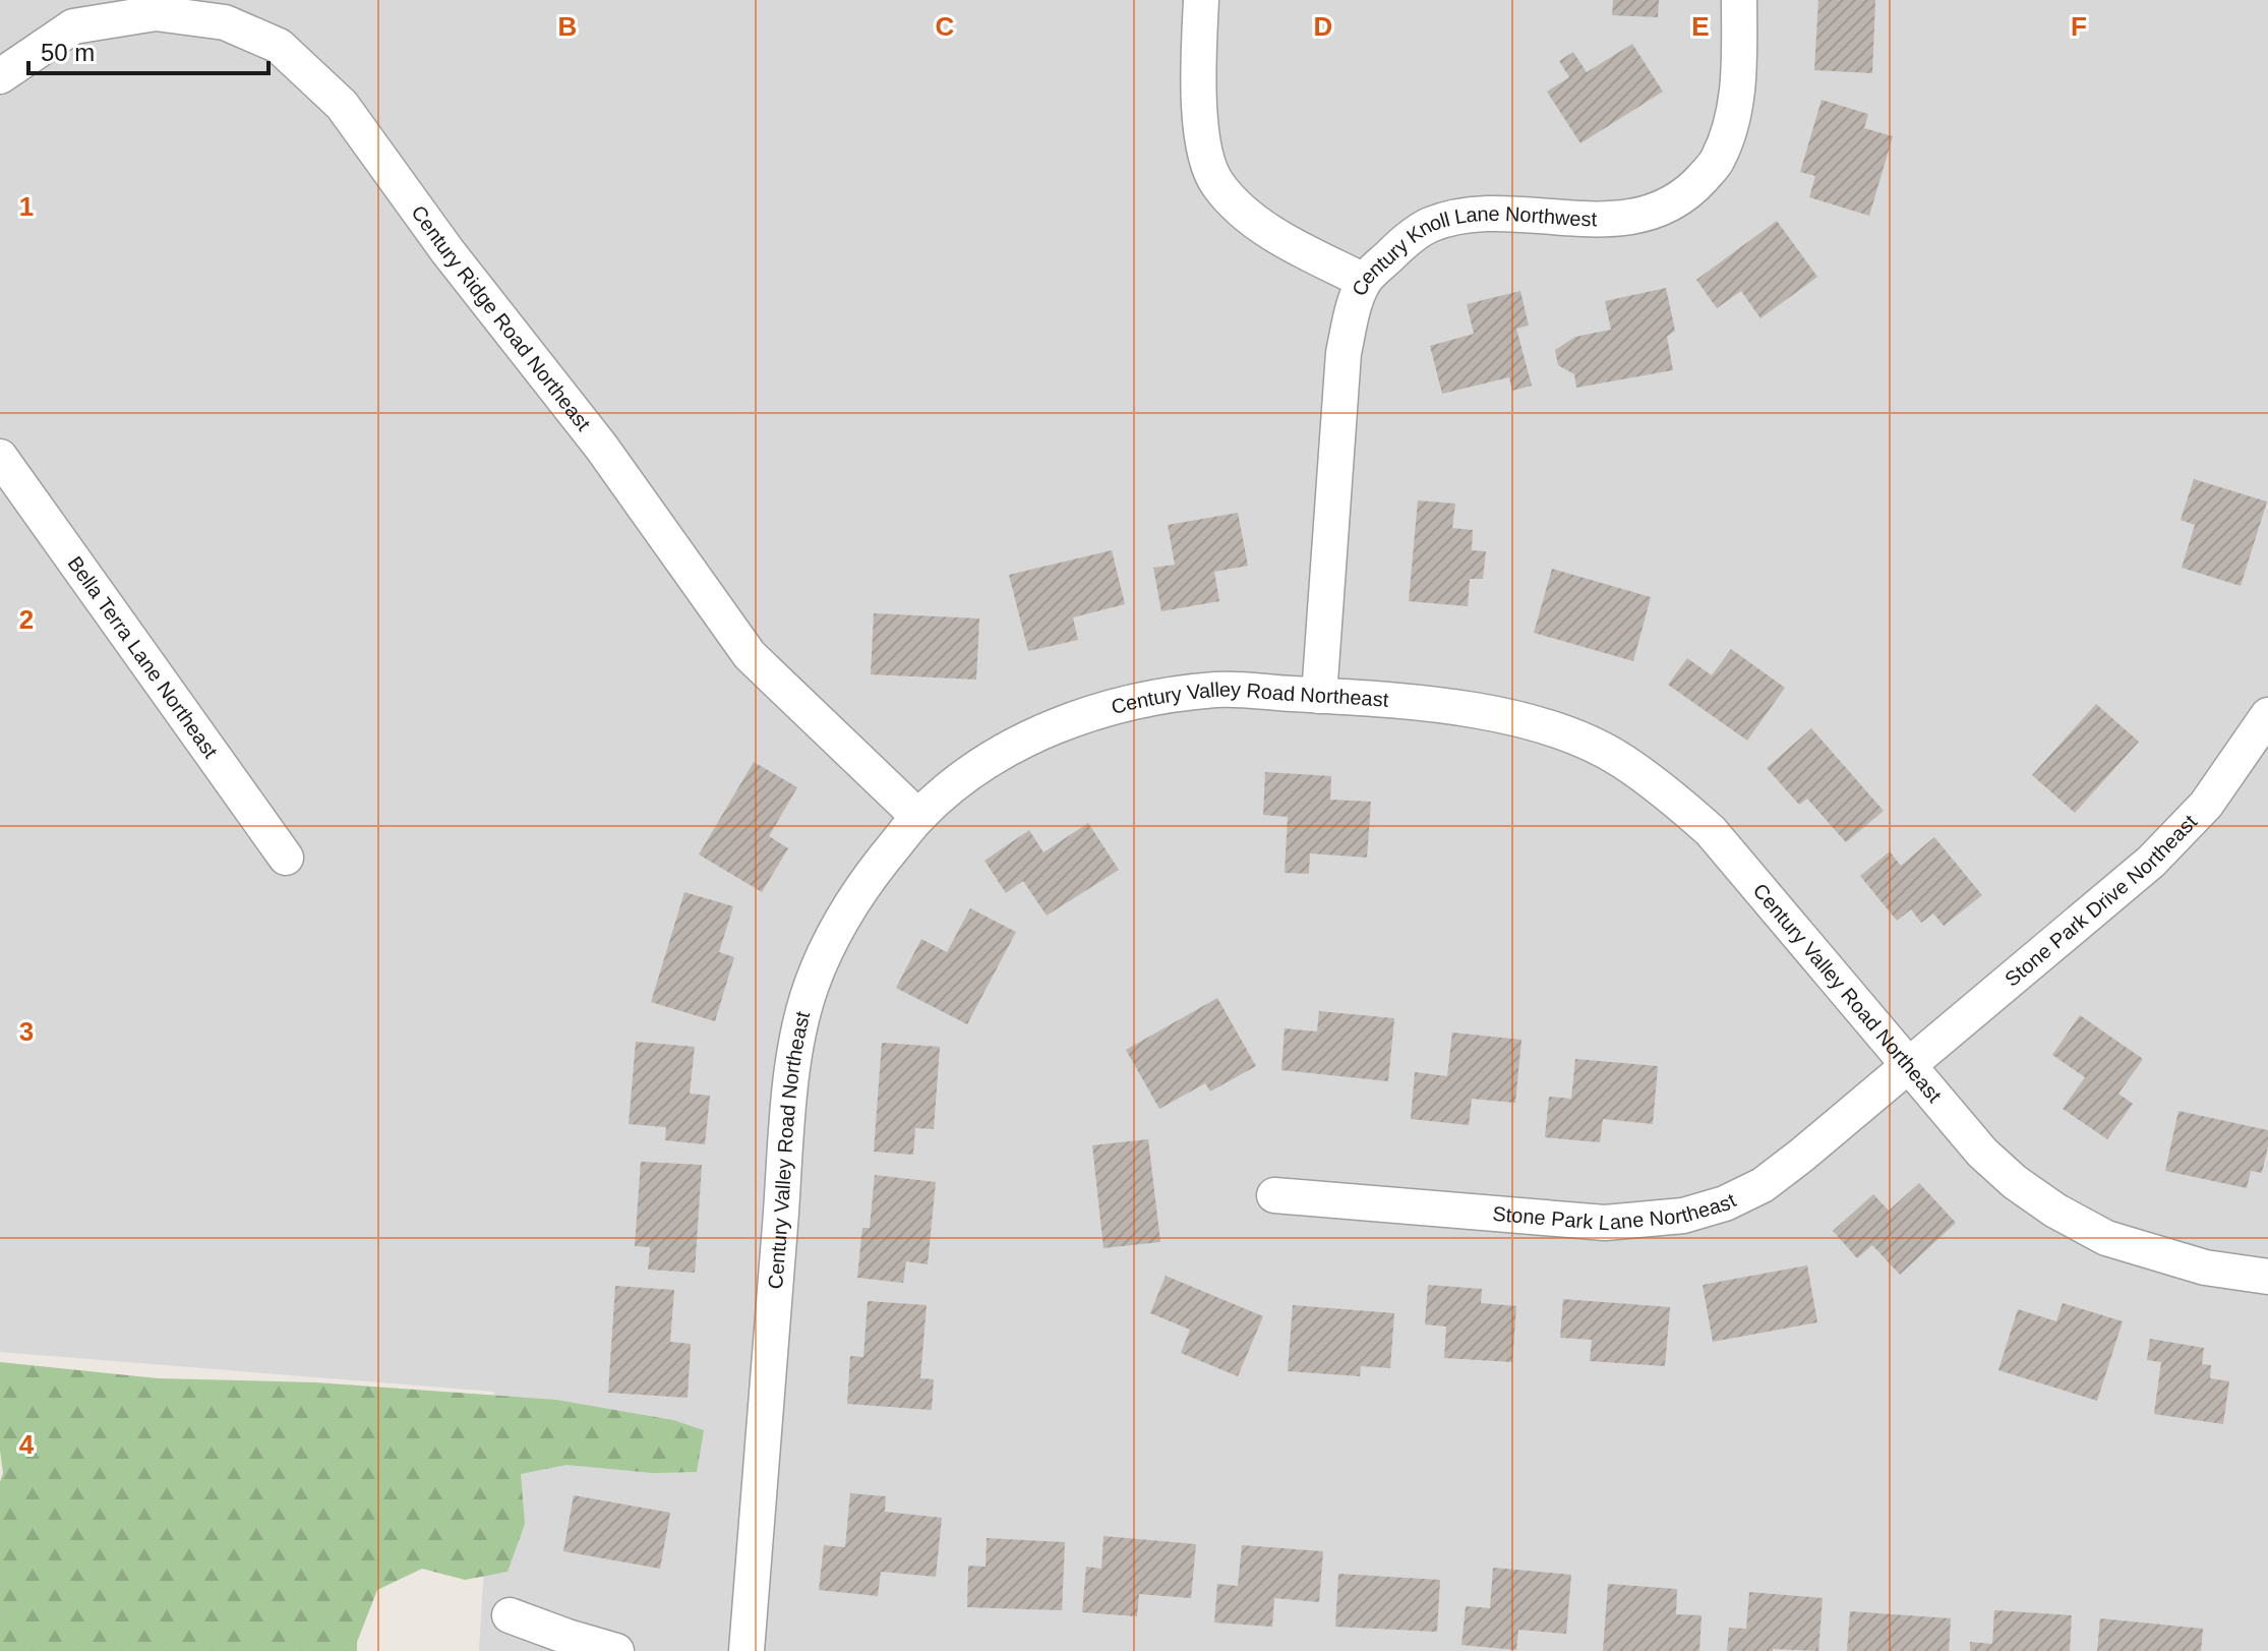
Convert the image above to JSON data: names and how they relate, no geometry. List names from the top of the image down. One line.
{"streets":{"street":["Century Knoll Lane Northwest","Century Ridge Road Northeast","Bella Terra Lane Northeast","Century Valley Road Northeast","Stone Park Drive Northeast","Stone Park Lane Northeast"]},"crossings":[["Century Knoll Lane Northwest","Century Valley Road Northeast"],["Century Ridge Road Northeast","Century Valley Road Northeast"],["Century Valley Road Northeast","Stone Park Drive Northeast"],["Century Valley Road Northeast","Stone Park Lane Northeast"],["Stone Park Drive Northeast","Stone Park Lane Northeast"]],"scale_bar":"50 m","grid":{"columns":["B","C","D","E","F"],"rows":["1","2","3","4"]}}
